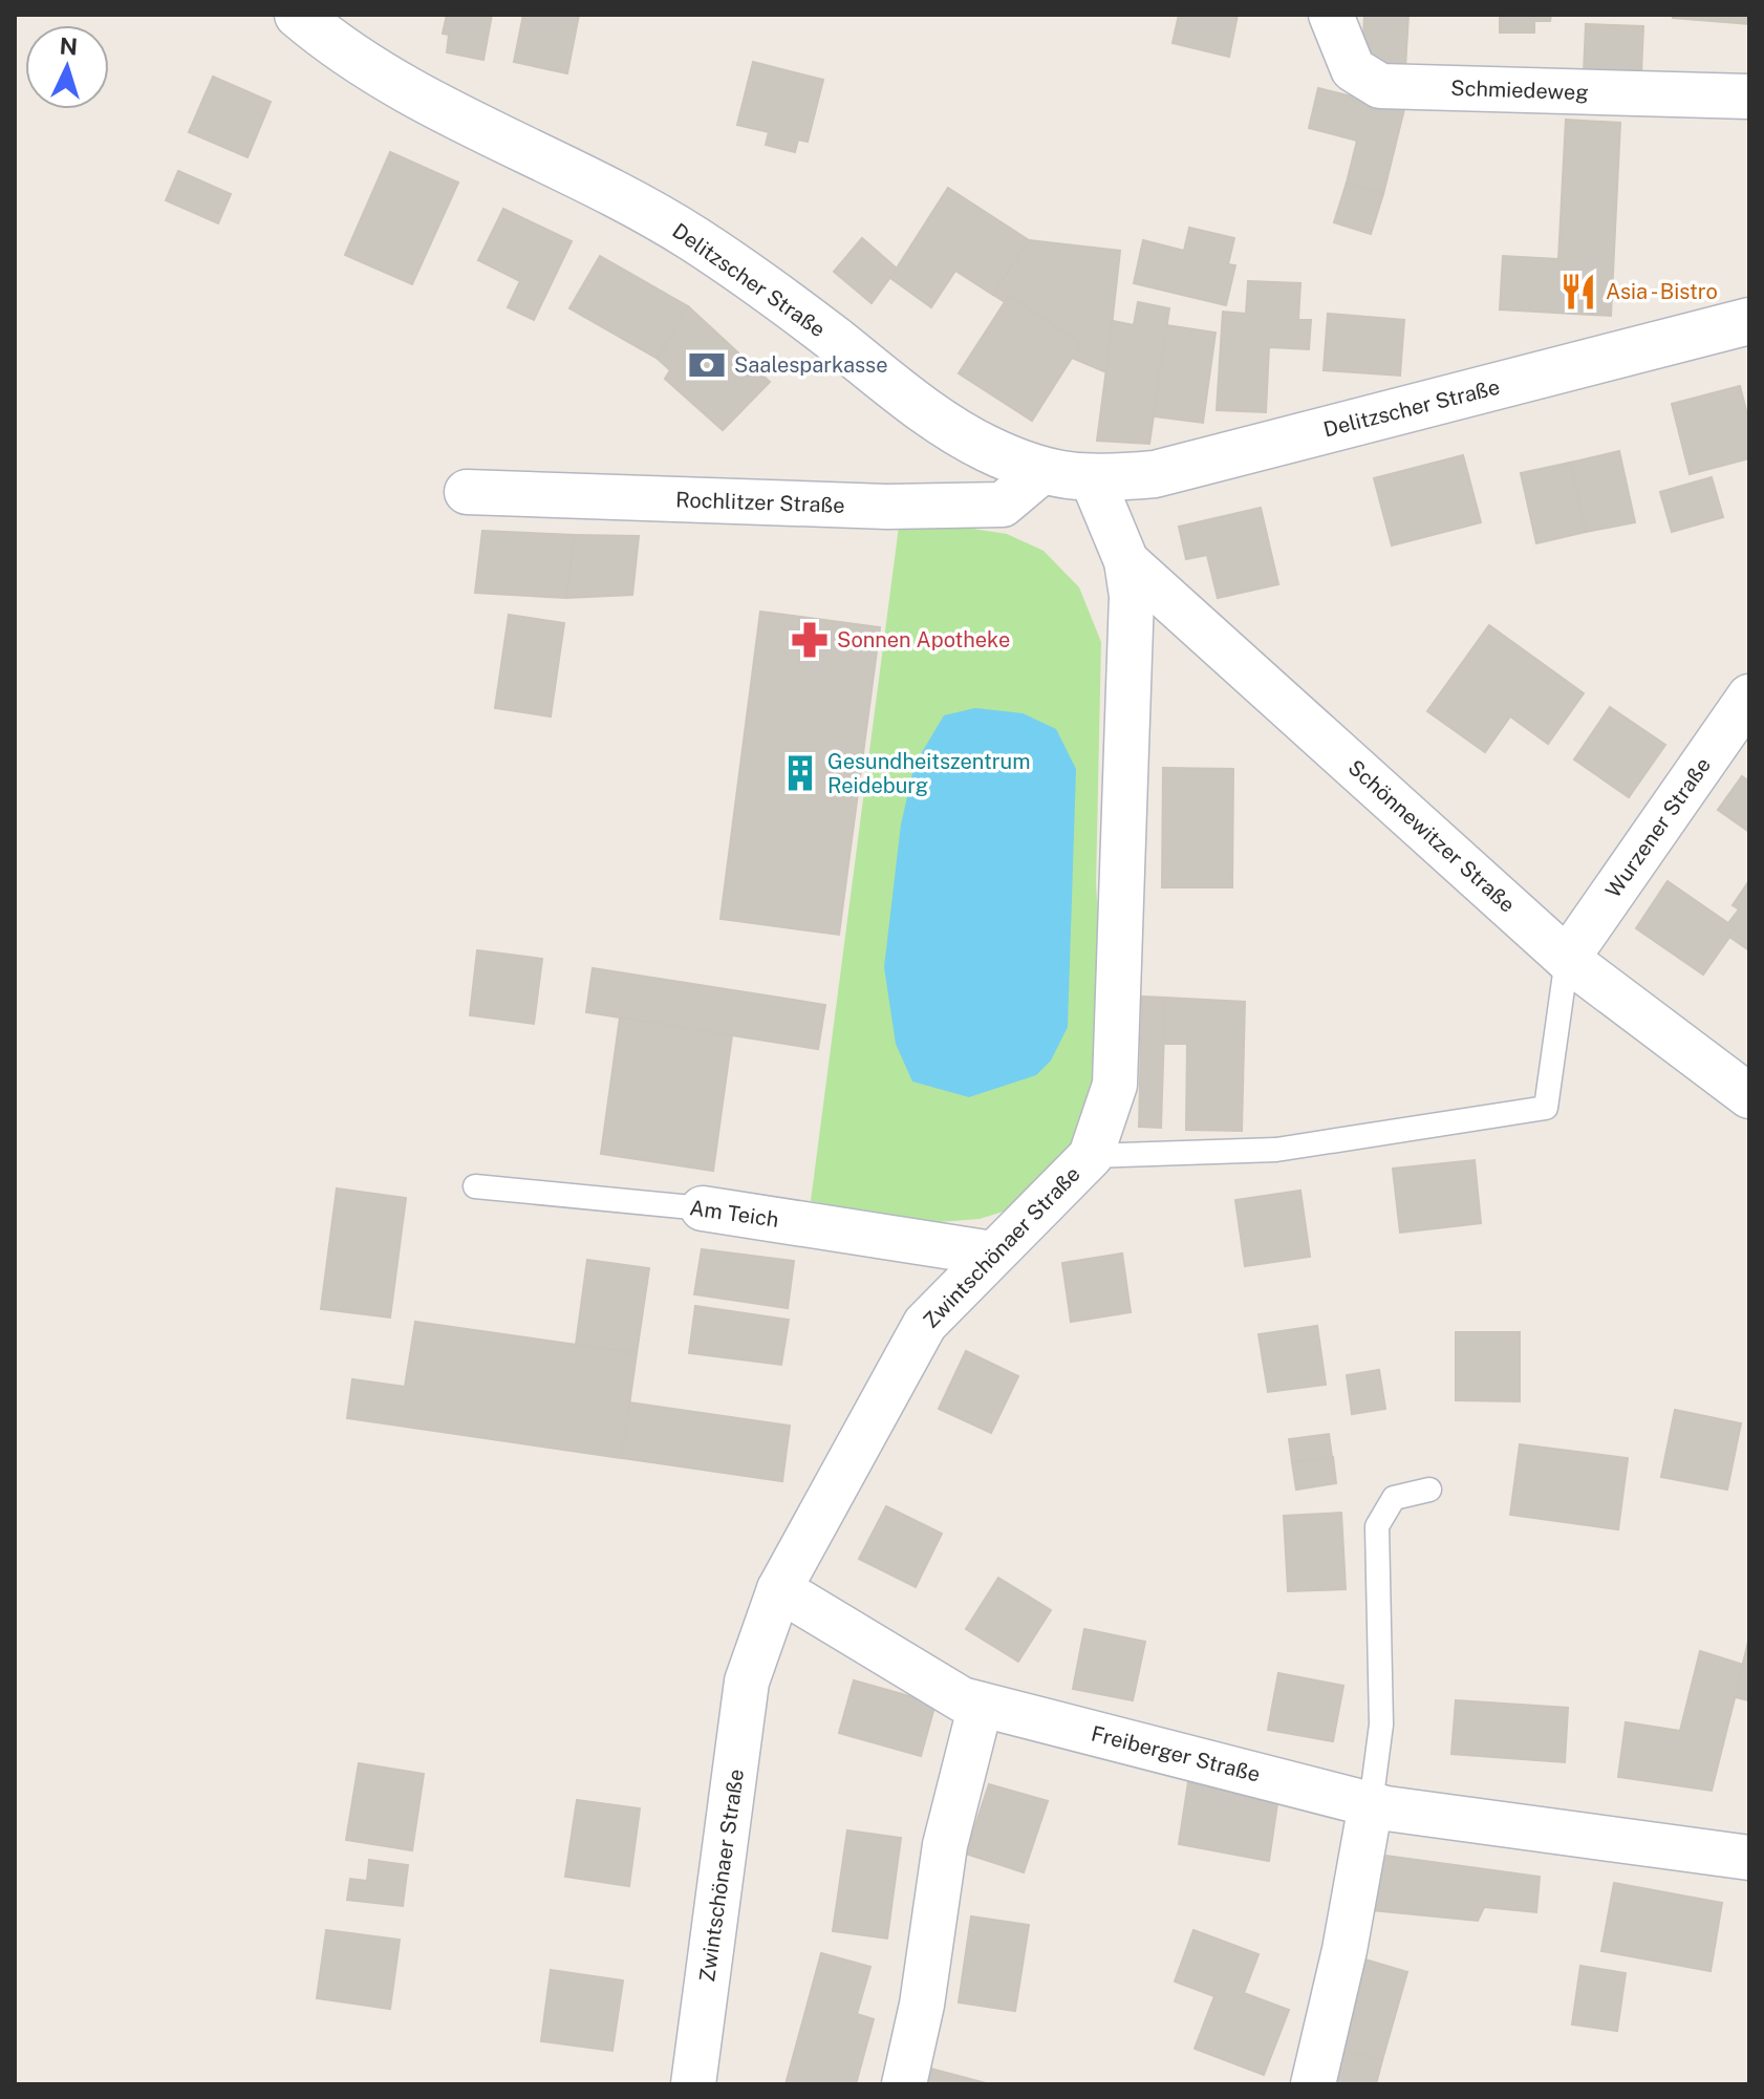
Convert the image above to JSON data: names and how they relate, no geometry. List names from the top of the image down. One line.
{"streets":{"main road":["Delitzscher Straße"],"street":["Schmiedeweg","Rochlitzer Straße","Wurzener Straße","Schönnewitzer Straße","Am Teich","Zwintschönaer Straße","Freiberger Straße"]},"crossings":[["Delitzscher Straße","Rochlitzer Straße"],["Delitzscher Straße","Zwintschönaer Straße"],["Wurzener Straße","Schönnewitzer Straße"],["Schönnewitzer Straße","Zwintschönaer Straße"],["Am Teich","Zwintschönaer Straße"],["Zwintschönaer Straße","Freiberger Straße"]],"places":{"restaurant":["Asia - Bistro"],"bank":["Saalesparkasse"],"pharmacy":["Sonnen Apotheke"],"building":["Gesundheitszentrum Reideburg"]},"north":"top"}
